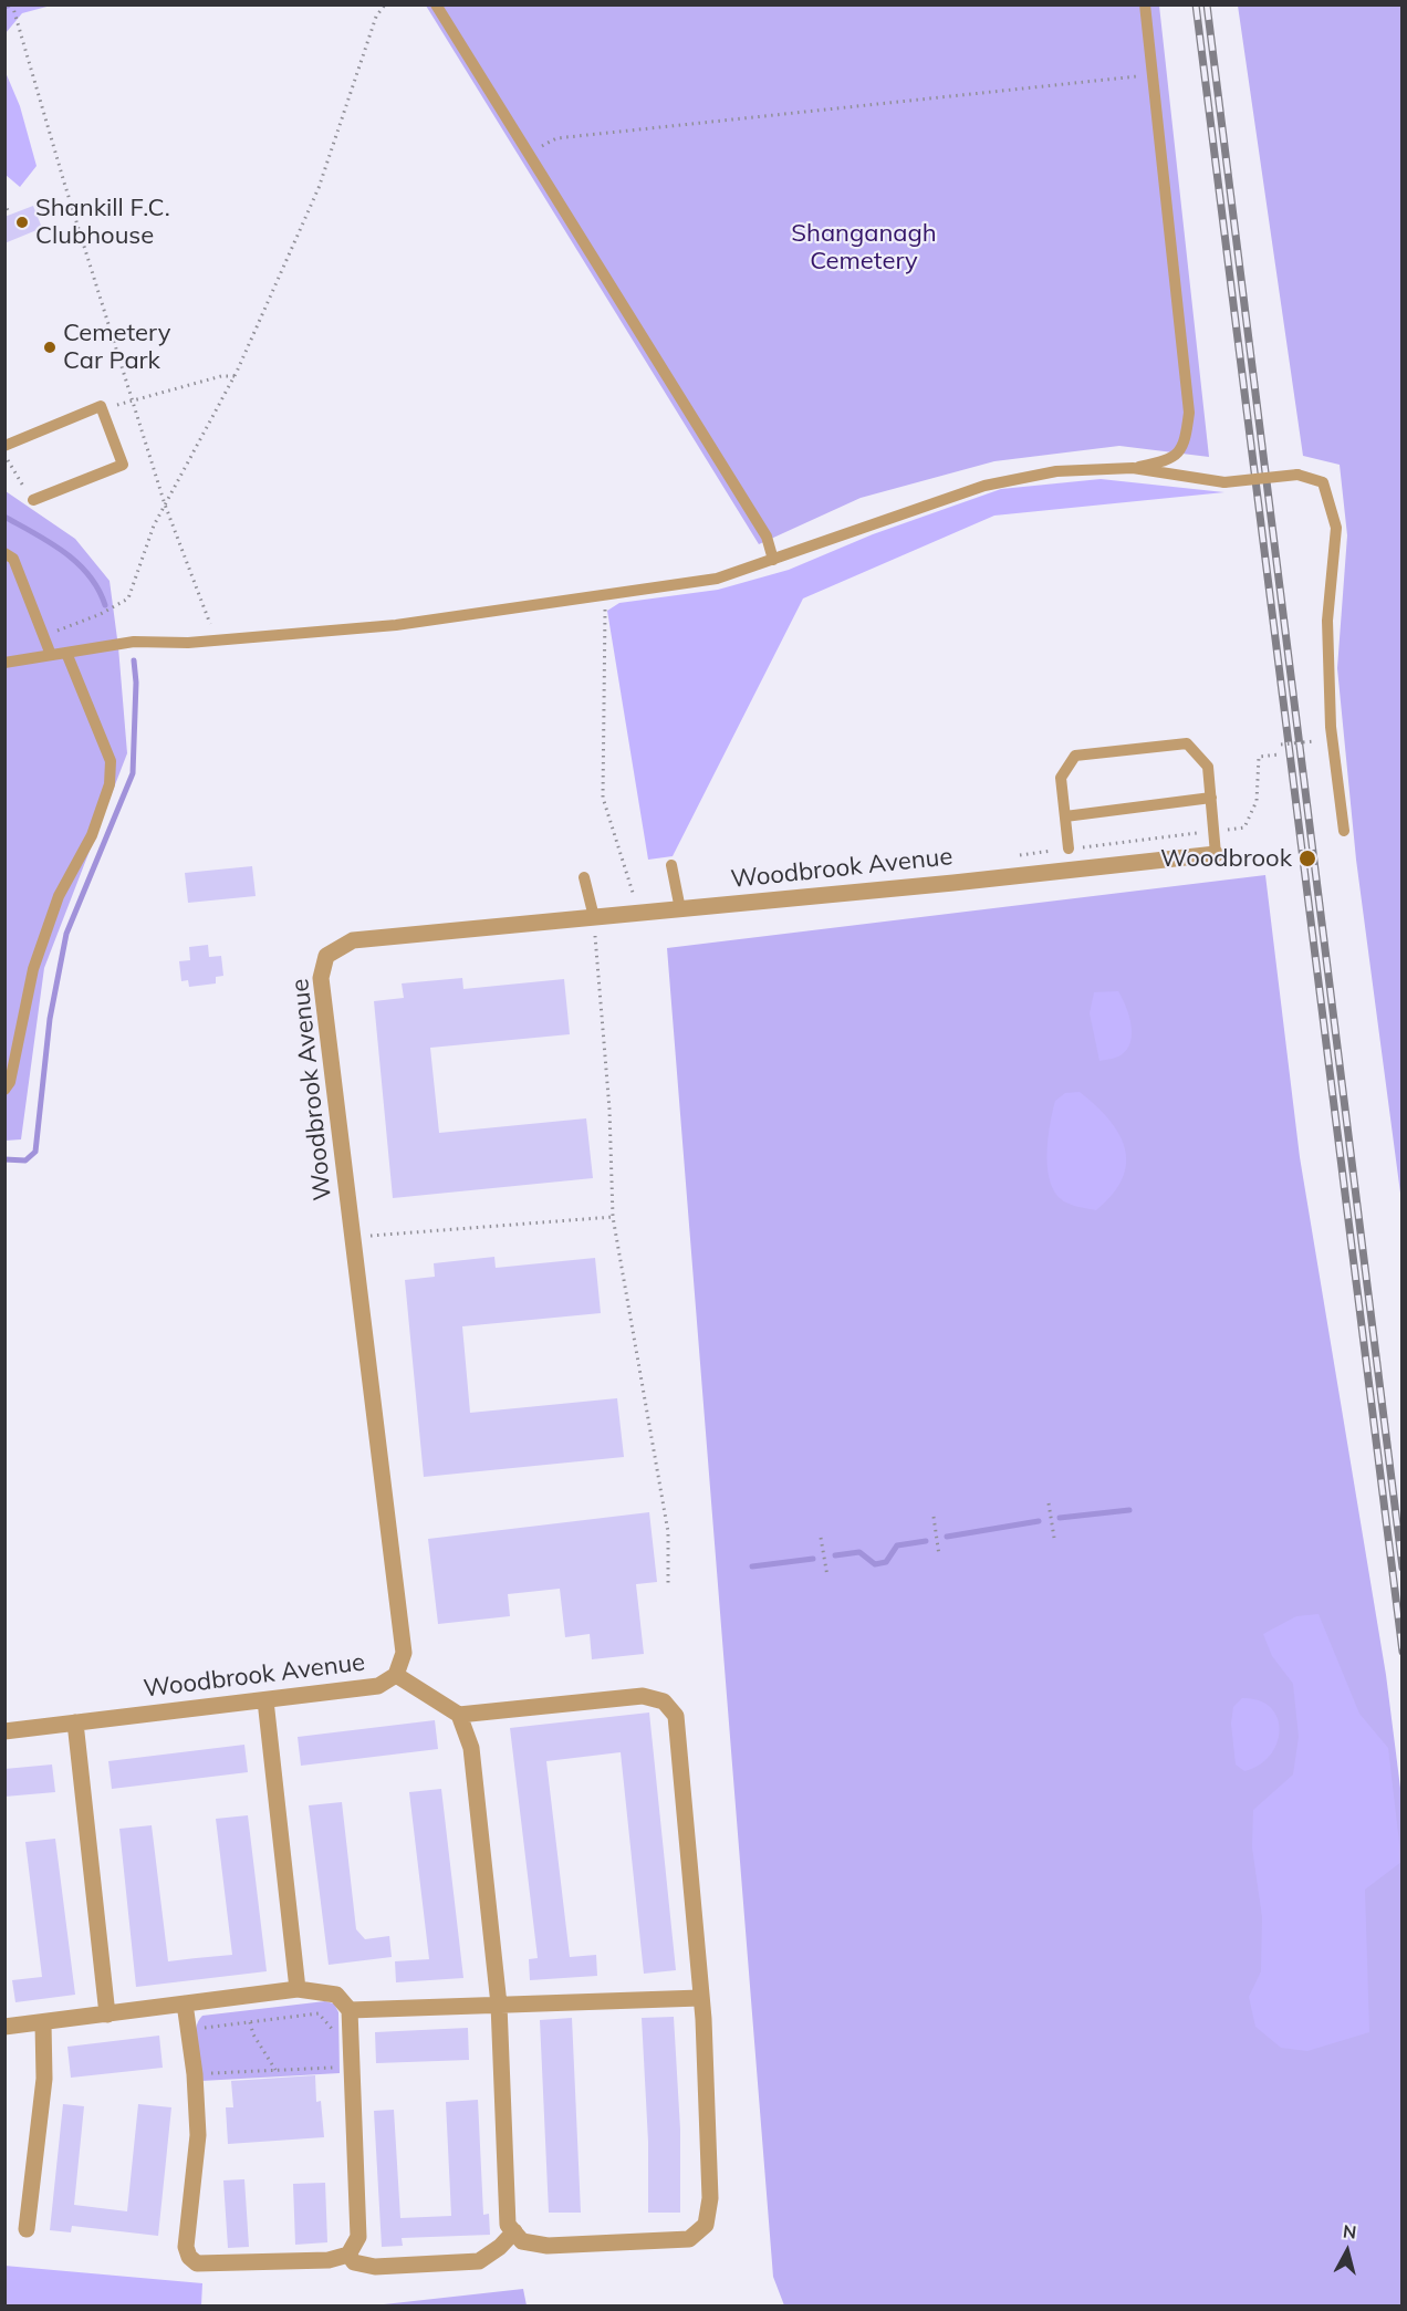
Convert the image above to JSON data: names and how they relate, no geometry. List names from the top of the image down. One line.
{"streets":{"street":["Woodbrook Avenue"]},"parks":["Shanganagh Cemetery"],"places":["Shankill F.C. Clubhouse","Cemetery Car Park","Woodbrook"],"north":"top"}
